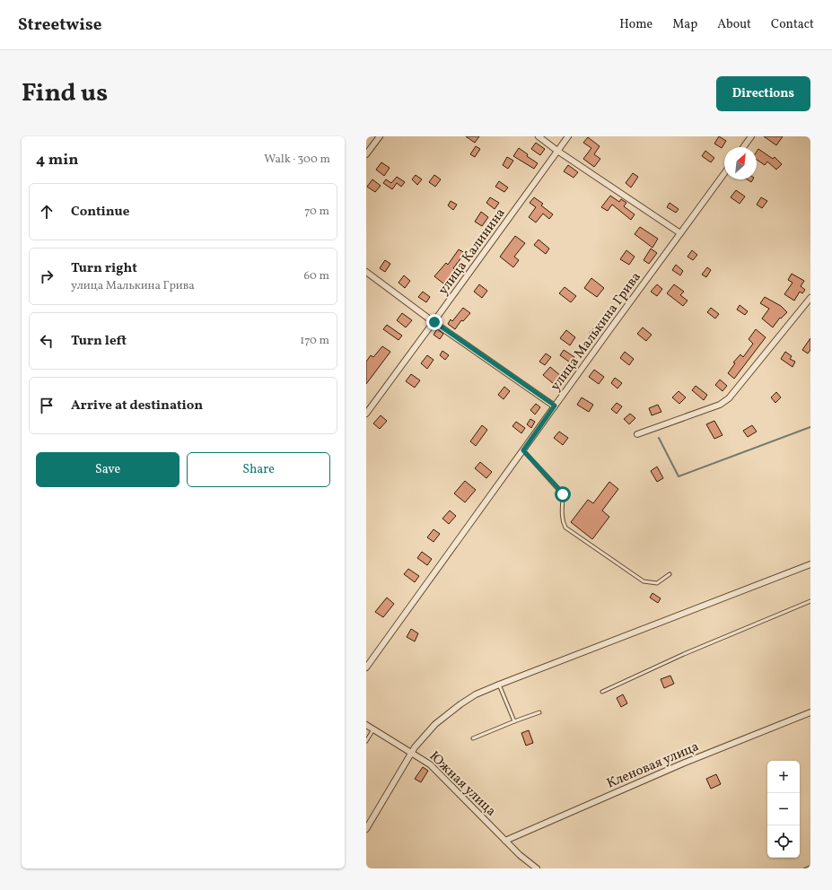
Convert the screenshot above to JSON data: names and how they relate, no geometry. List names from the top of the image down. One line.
{"streets":{"street":["улица Калинина","улица Малькина Грива","Кленовая улица","Южная улица"]},"crossings":[["Кленовая улица","Южная улица"]],"north":"top right","page":{"header":"Streetwise","nav":["Home","Map","About","Contact"],"title":"Find us","buttons":["Directions",["Save","Share"]],"heading":["4 min","Walk · 300 m"],"list":[["Continue","70 m"],["Turn right","улица Малькина Грива","60 m"],["Turn left","170 m"],"Arrive at destination"],"map_buttons":["+","−"]}}
